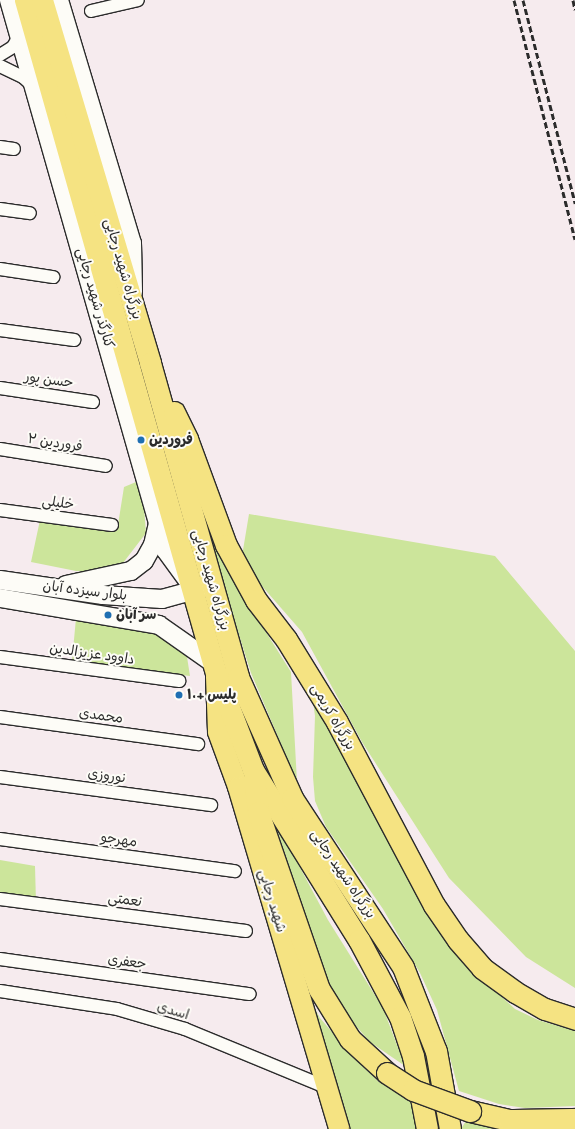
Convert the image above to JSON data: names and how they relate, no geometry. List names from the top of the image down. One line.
{"streets":{"highway":["بزرگراه شهید رجایی","بزرگراه کریمی"],"main road":["بلوار سیزده آبان","شهید رجایی"],"street":["کنارگذر شهید رجایی","حسن پور","فروردین ۲","خلیلی","داوود عزیزالدین","محمدی","نوروزی","مهرجو","نعمتی","جعفری","اسدی"]},"crossings":[["بزرگراه شهید رجایی","کنارگذر شهید رجایی"],["بزرگراه شهید رجایی","بلوار سیزده آبان"],["بزرگراه شهید رجایی","بزرگراه کریمی"],["بزرگراه شهید رجایی","شهید رجایی"],["کنارگذر شهید رجایی","بلوار سیزده آبان"],["بلوار سیزده آبان","شهید رجایی"],["شهید رجایی","اسدی"]],"places":["فروردین","سر آبان","پلیس +۱۰"]}
